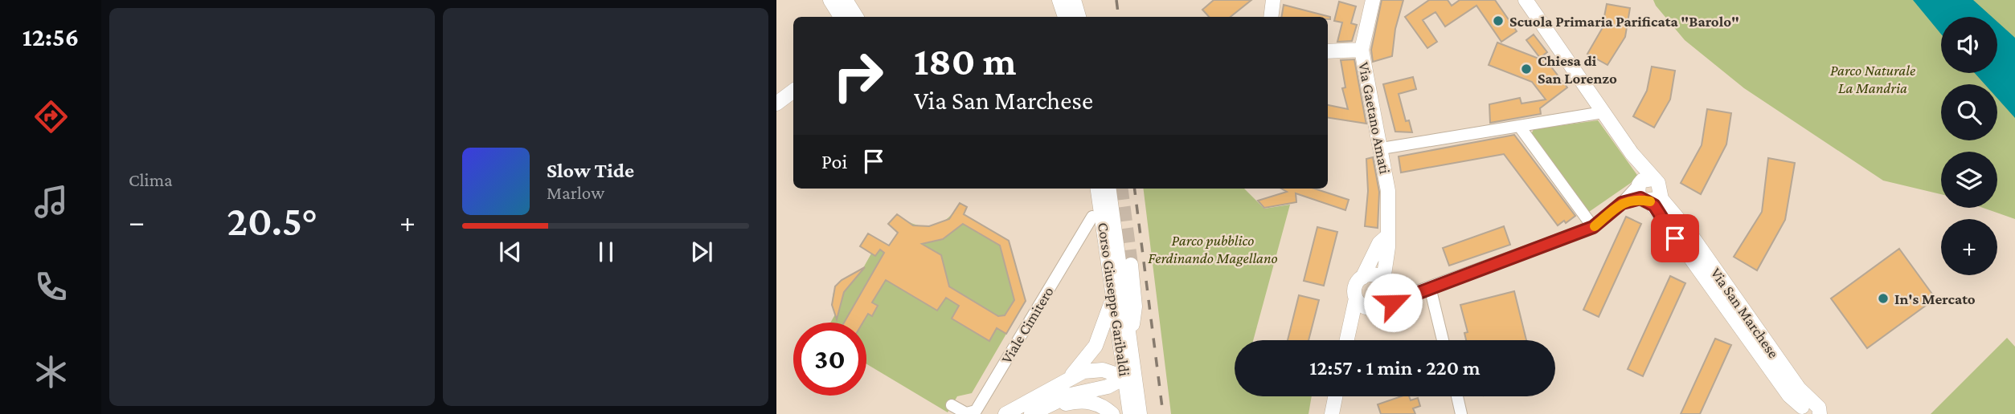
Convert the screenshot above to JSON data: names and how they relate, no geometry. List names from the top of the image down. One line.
{"streets":{"street":["Via Gaetano Amati","Corso Giuseppe Garibaldi","Via San Marchese","Viale Cimitero"]},"parks":["Parco Naturale La Mandria","Parco pubblico Ferdinando Magellano"],"places":["Scuola Primaria Parificata \"Barolo\"","Chiesa di San Lorenzo","In's Mercato"],"page":{"tabs":"12:56","tile":"Clima","map_buttons":"+","turn":["180 m","Via San Marchese"],"then":"Poi","song":["Slow Tide","Marlow"],"heat":["−","20.5°","+"],"limit":"30","trip":"12:57 · 1 min · 220 m"}}
